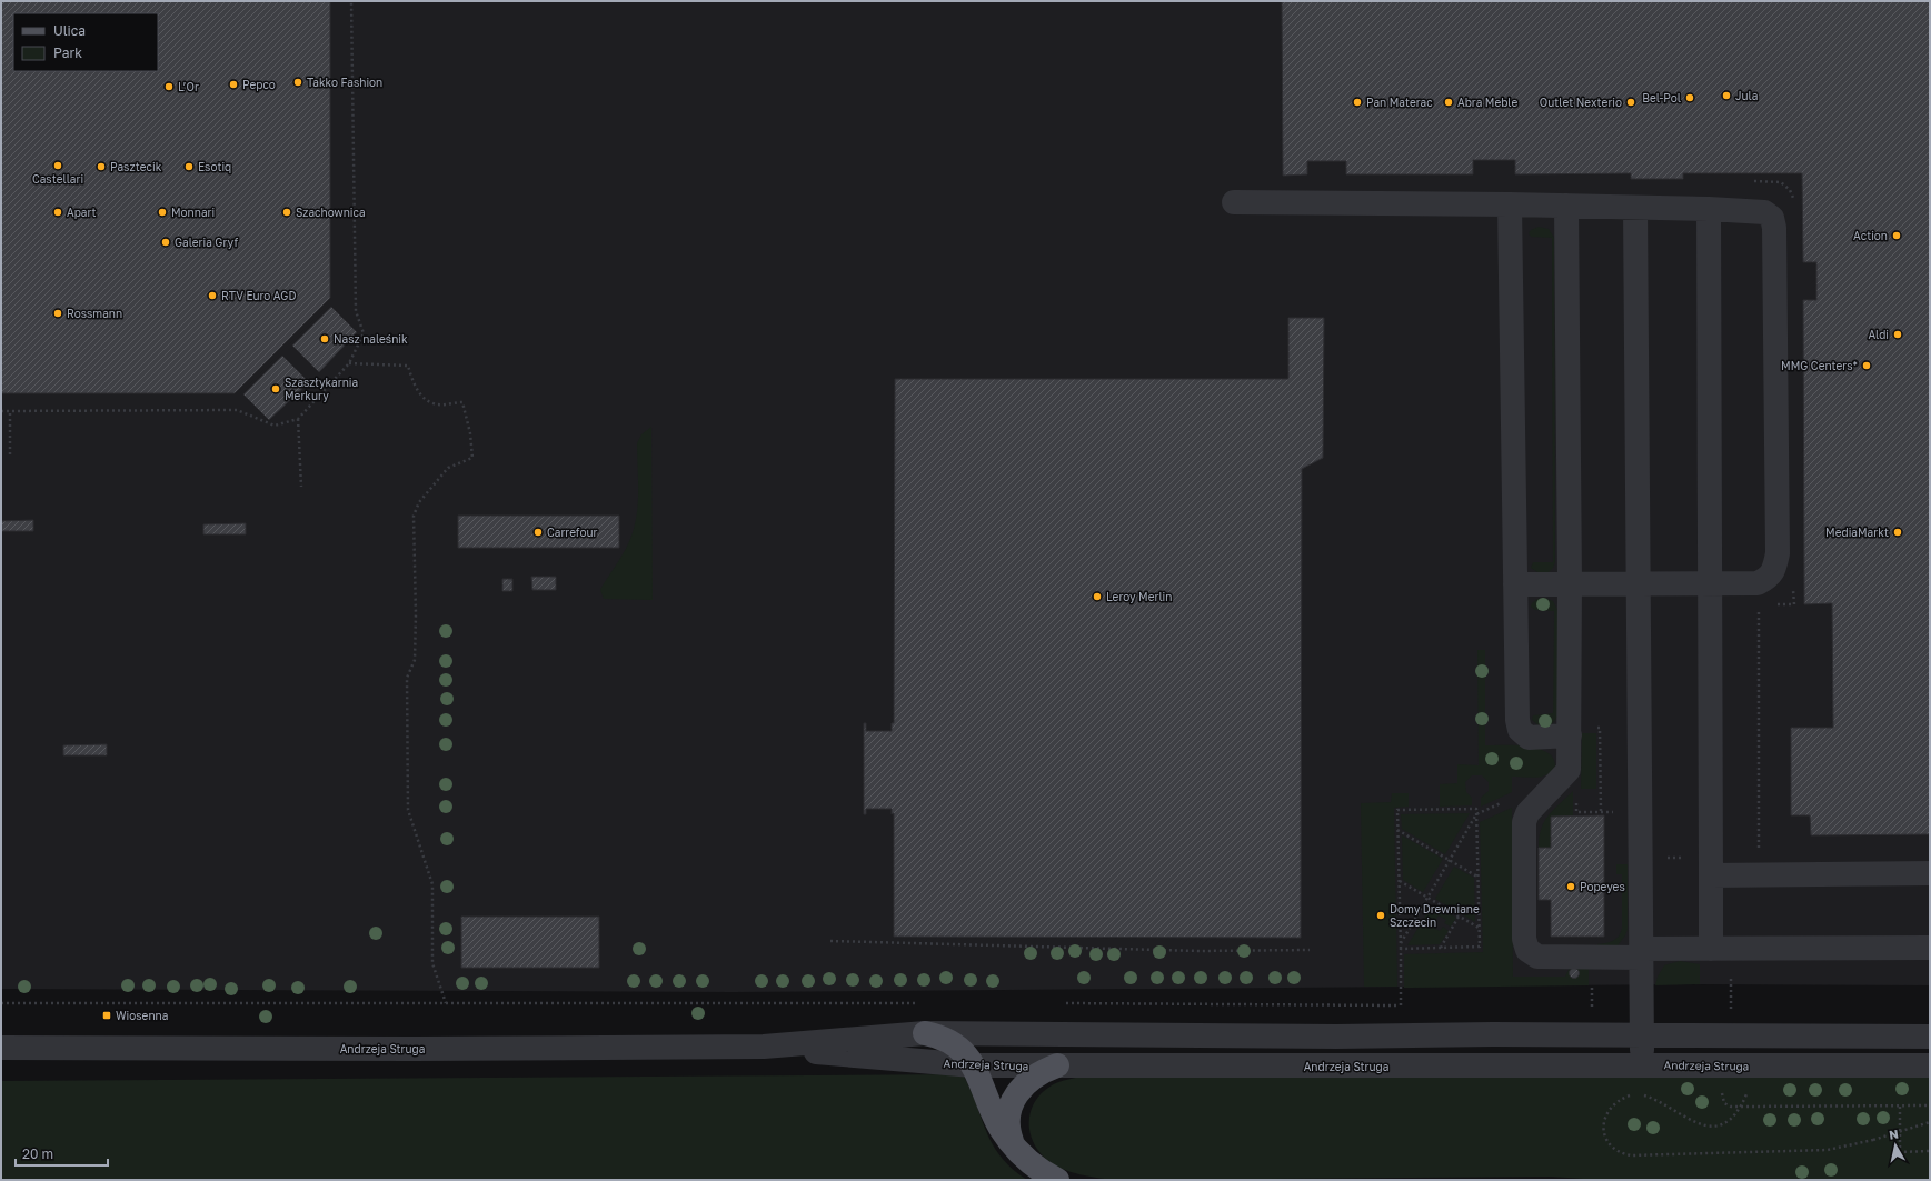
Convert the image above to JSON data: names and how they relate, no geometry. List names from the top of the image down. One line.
{"streets":{"street":["Andrzeja Struga"]},"places":{"other":["Takko Fashion","Pepco","L’Or","Jula","Bel-Pol","Pan Materac","Abra Meble","Outlet Nexterio","Castellari","Pasztecik","Esotiq","Apart","Monnari","Szachownica","Action","Galeria Gryf","RTV Euro AGD","Rossmann","Aldi","Nasz naleśnik","MMG Centers*","Szaszłykarnia Merkury","Carrefour","MediaMarkt","Leroy Merlin","Popeyes","Domy Drewniane Szczecin"],"transit":["Wiosenna"]},"legend":["Ulica","Park"],"scale_bar":"20 m","north":"top"}
